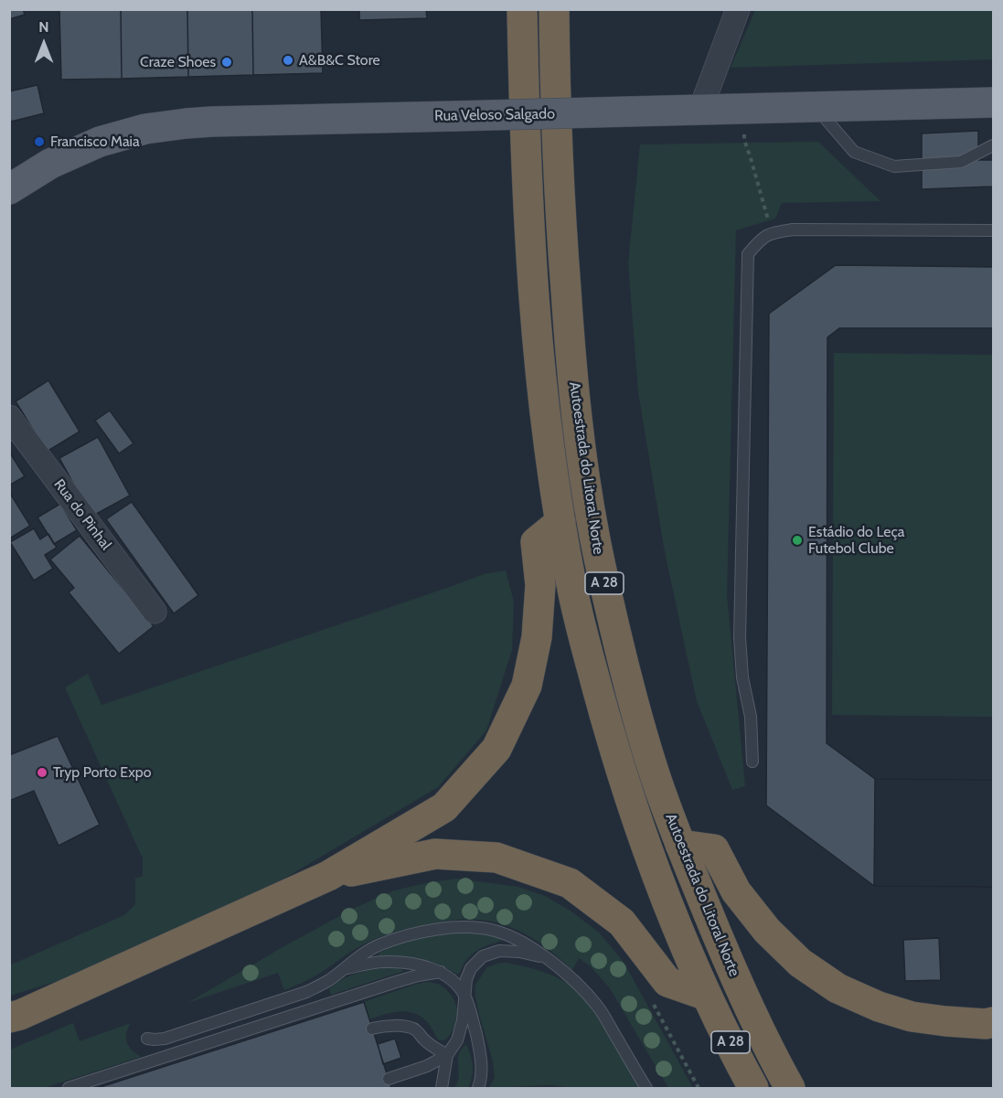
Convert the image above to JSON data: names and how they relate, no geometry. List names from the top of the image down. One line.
{"streets":{"highway":["Autoestrada do Litoral Norte","A 28"],"main road":["Rua Veloso Salgado"],"street":["Rua do Pinhal"]},"places":["A&B&C Store","Craze Shoes","Francisco Maia","Estádio do Leça Futebol Clube","Tryp Porto Expo"],"north":"top"}
